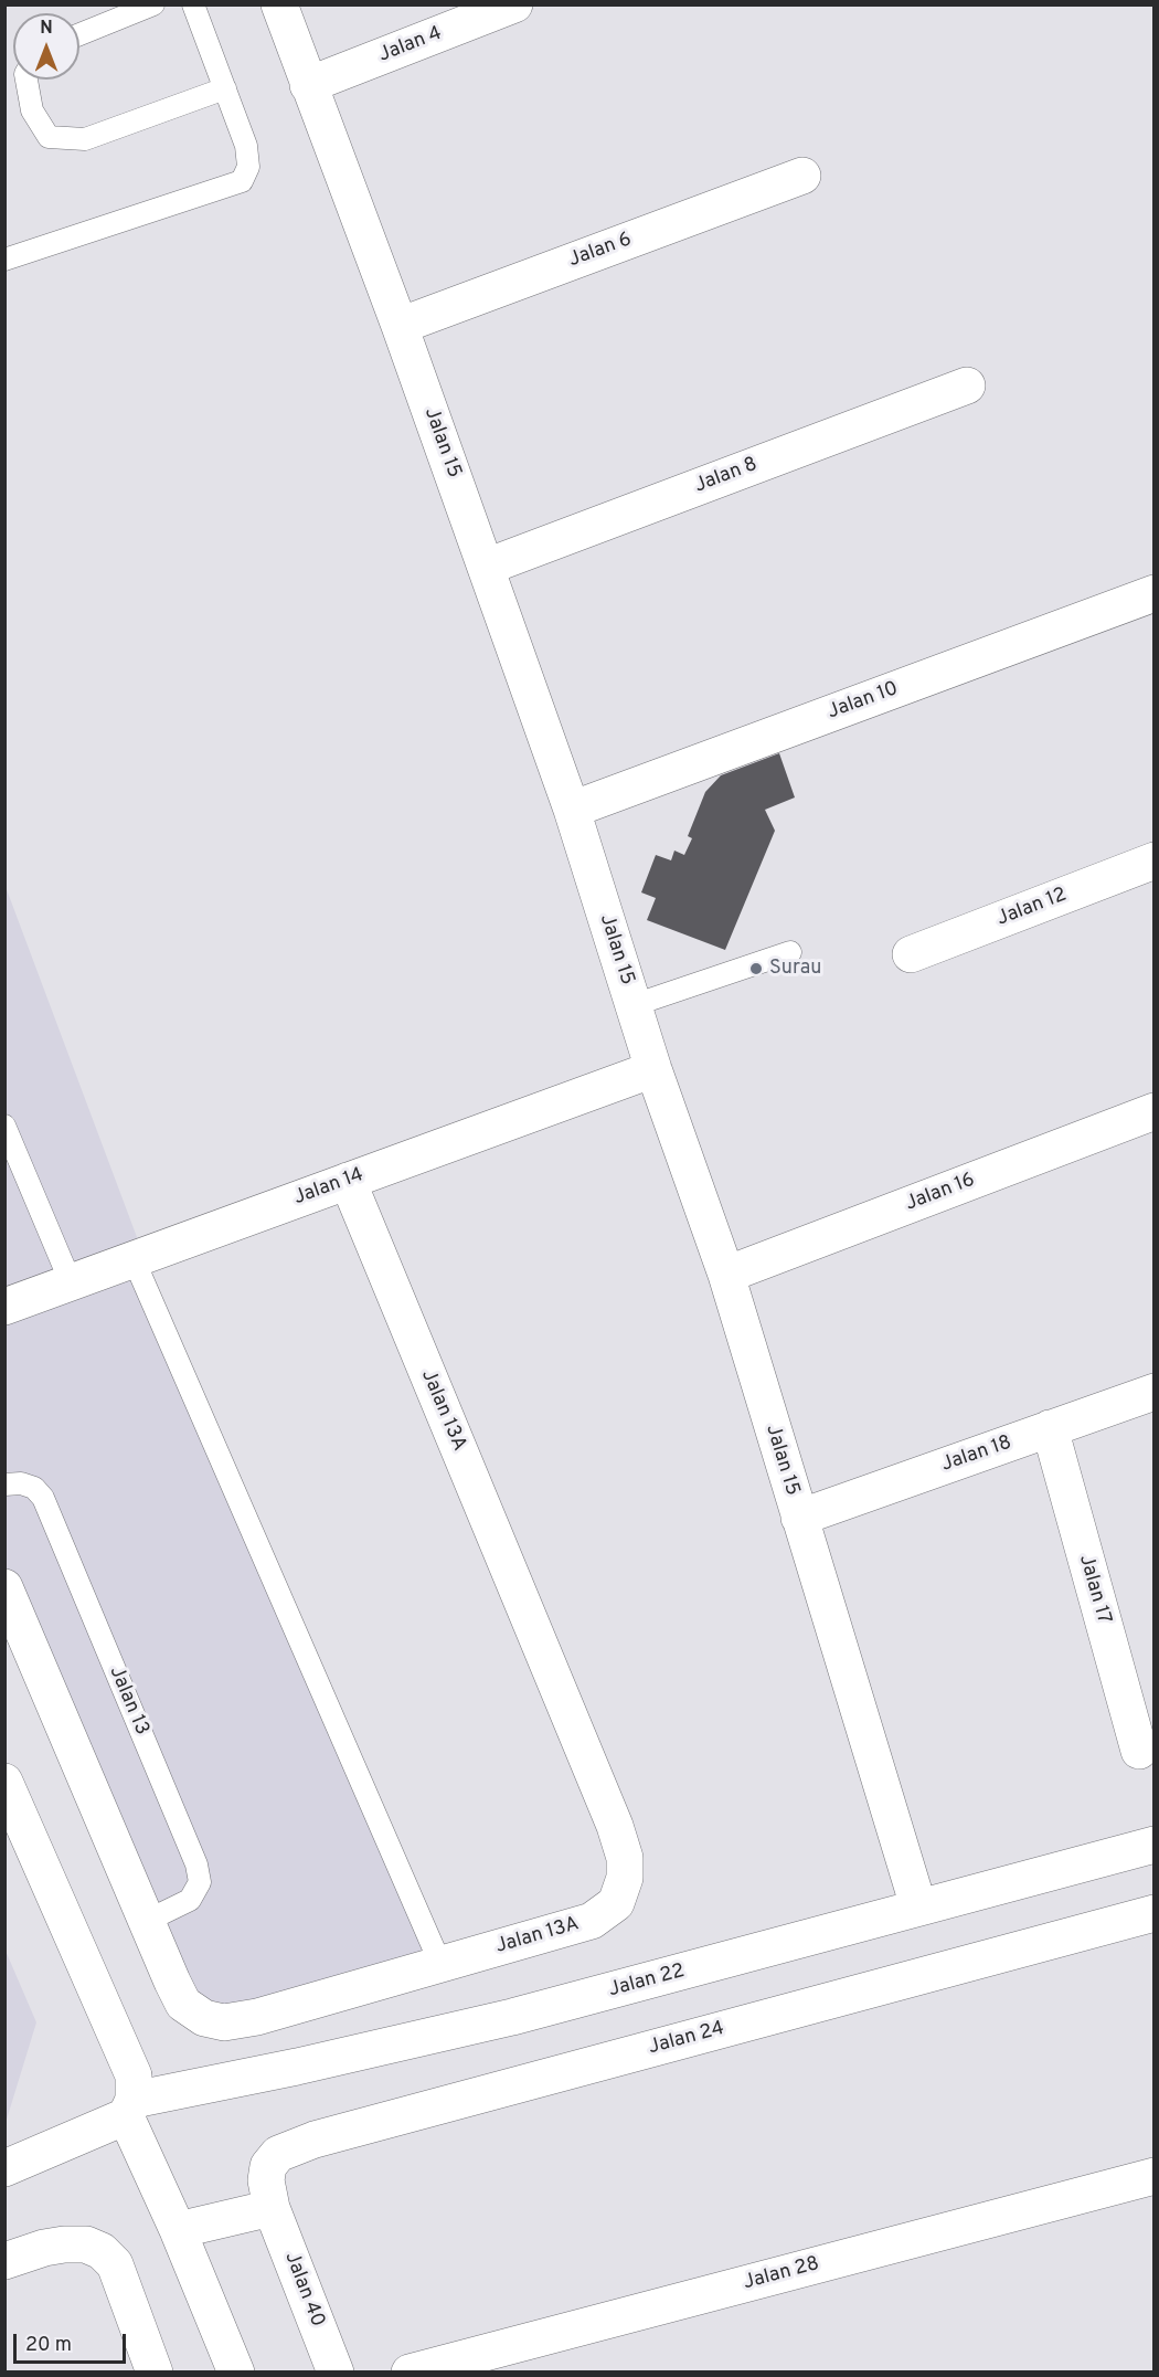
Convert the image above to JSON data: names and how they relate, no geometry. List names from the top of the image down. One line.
{"streets":{"street":["Jalan 4","Jalan 6","Jalan 15","Jalan 8","Jalan 10","Jalan 12","Jalan 14","Jalan 16","Jalan 13A","Jalan 18","Jalan 17","Jalan 22","Jalan 24","Jalan 28","Jalan 40"],"lane":["Jalan 13"]},"crossings":[["Jalan 4","Jalan 15"],["Jalan 6","Jalan 15"],["Jalan 15","Jalan 8"],["Jalan 15","Jalan 10"],["Jalan 15","Jalan 14"],["Jalan 15","Jalan 16"],["Jalan 15","Jalan 18"],["Jalan 15","Jalan 22"],["Jalan 14","Jalan 13A"],["Jalan 13A","Jalan 13"],["Jalan 18","Jalan 17"],["Jalan 24","Jalan 40"]],"places":["Surau"],"scale_bar":"20 m","north":"top"}
